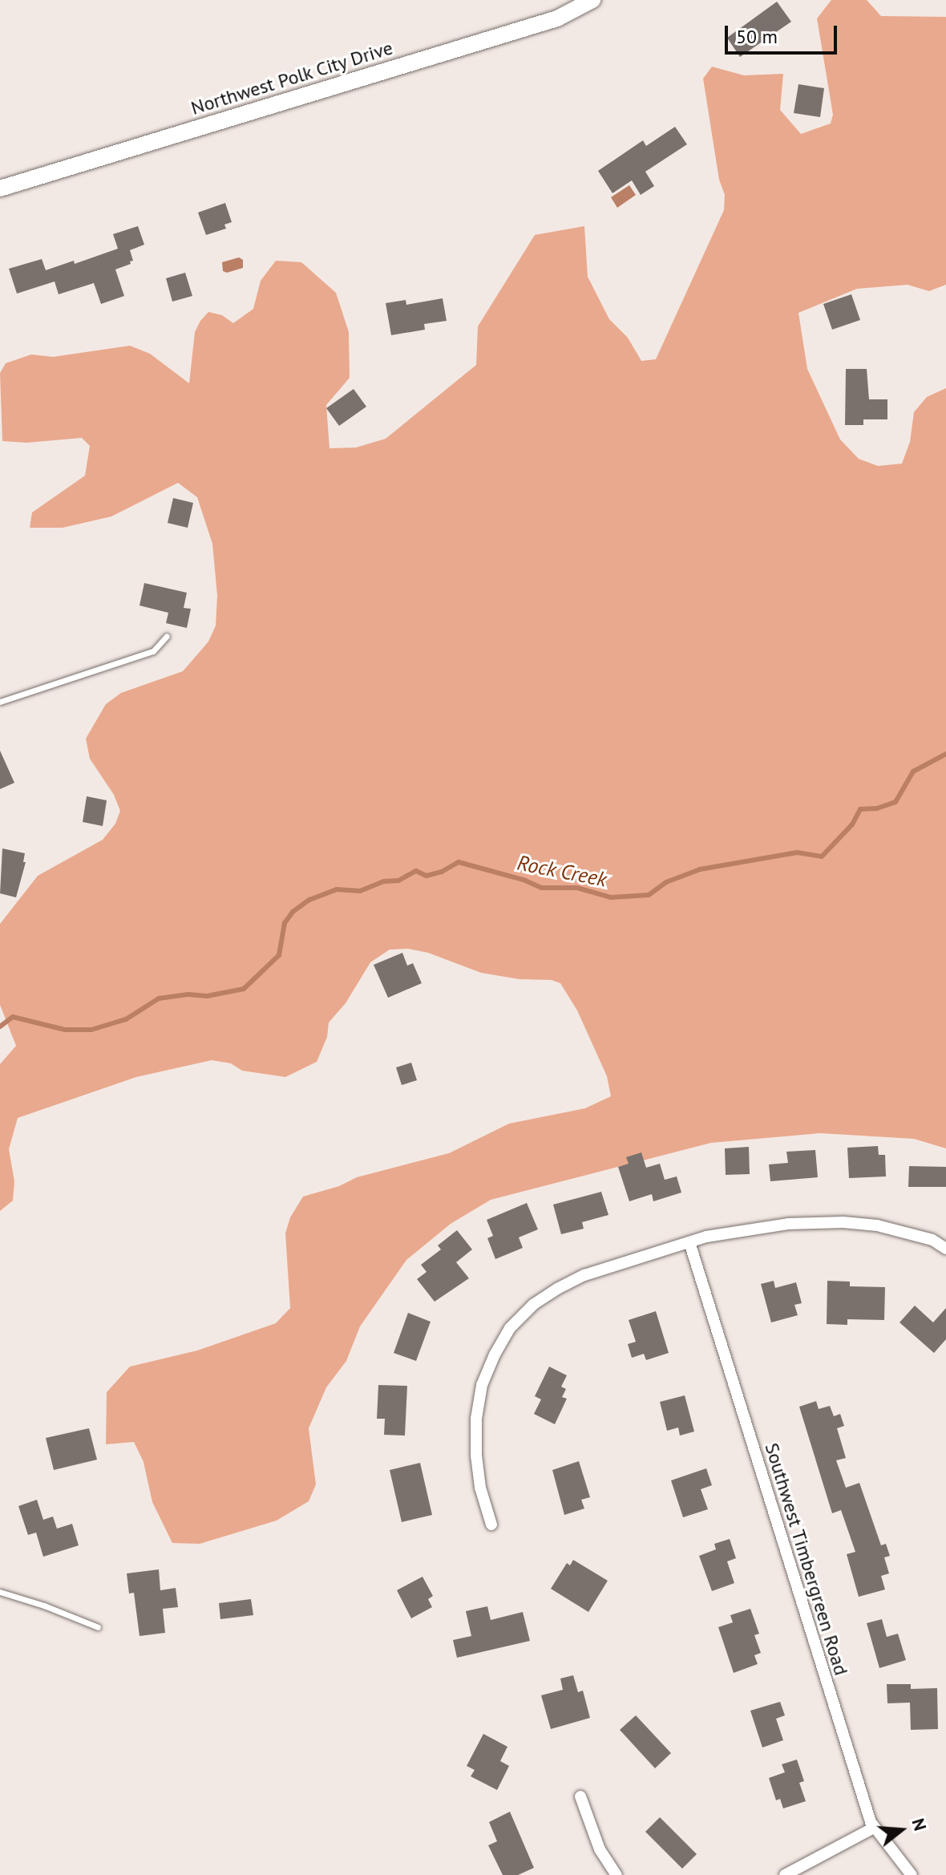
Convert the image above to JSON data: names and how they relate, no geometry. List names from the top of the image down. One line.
{"streets":{"street":["Northwest Polk City Drive","Southwest Timbergreen Road"]},"water":["Rock Creek"],"scale_bar":"50 m","north":"right"}
